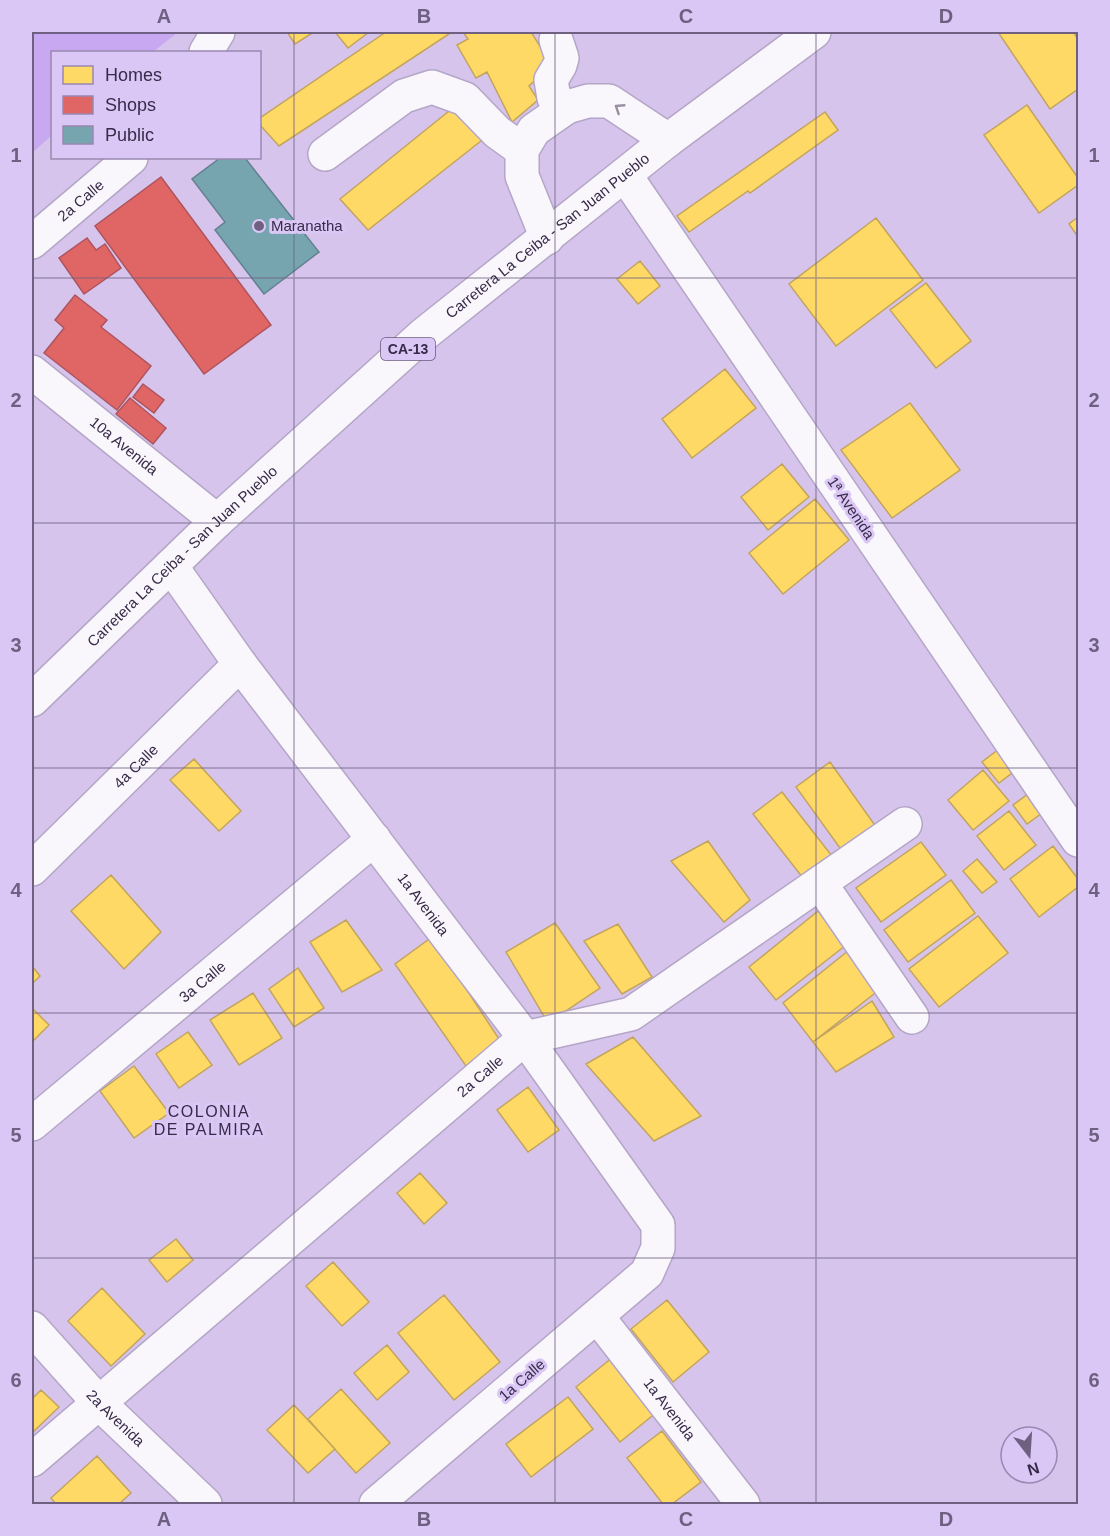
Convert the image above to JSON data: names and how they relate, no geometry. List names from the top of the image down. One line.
{"streets":{"street":["2a Calle","Carretera La Ceiba - San Juan Pueblo","CA-13","10a Avenida","1ª Avenida","4a Calle","1a Avenida","3a Calle","1a Calle","2a Avenida"]},"crossings":[["2a Calle","1a Avenida"],["2a Calle","2a Avenida"],["Carretera La Ceiba - San Juan Pueblo","10a Avenida"],["Carretera La Ceiba - San Juan Pueblo","1ª Avenida"],["Carretera La Ceiba - San Juan Pueblo","1a Avenida"],["4a Calle","1a Avenida"],["1a Avenida","3a Calle"],["1a Avenida","1a Calle"]],"districts":["COLONIA DE PALMIRA"],"places":["Maranatha"],"legend":["Homes","Shops","Public"],"north":"bottom","grid":{"columns":["A","B","C","D"],"rows":["1","2","3","4","5","6"]}}
